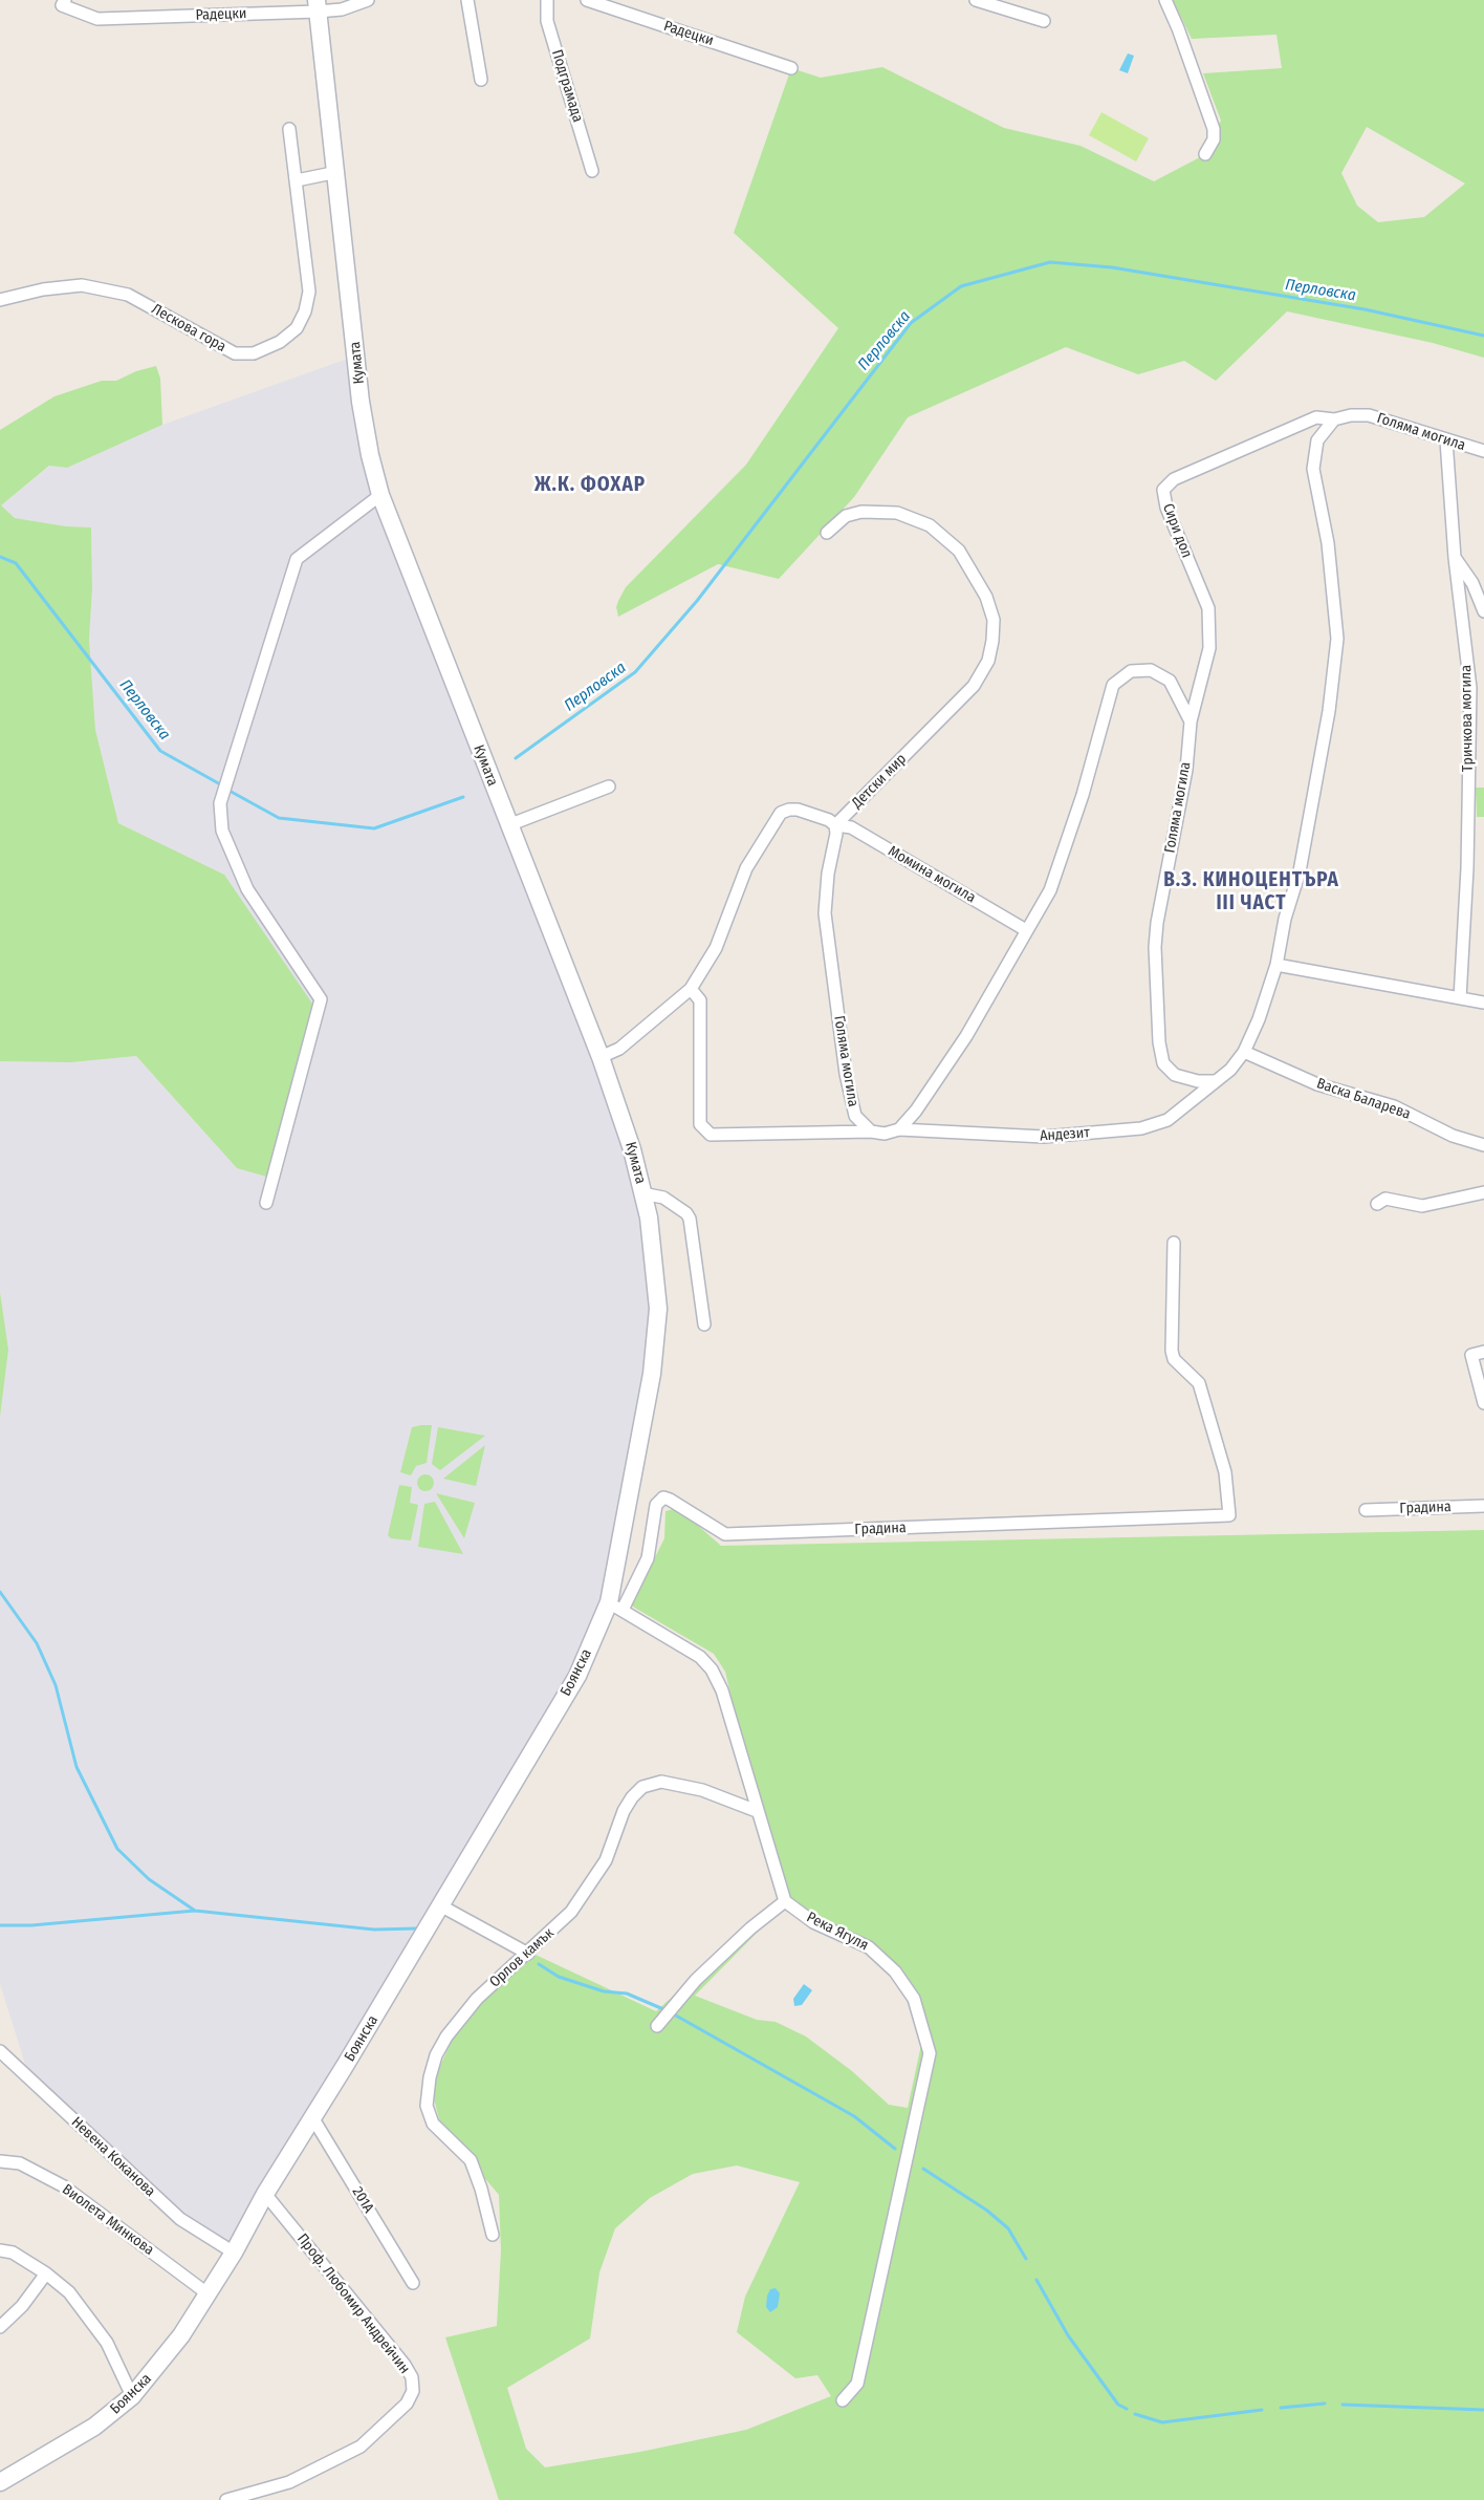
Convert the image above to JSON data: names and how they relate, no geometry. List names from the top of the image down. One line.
{"streets":{"main road":["Кумата","Боянска"],"street":["Радецки","Подграмада","Лескова гора","Голяма могила","Сири дол","Тричкова могила","Детски мир","Момина могила","Васка Баларева","Андезит","Градина","Река Ягуля","Орлов камък","Невена Коканова","201А","Виолета Минкова","Проф. Любомир Андрейчин"]},"crossings":[["Радецки","Кумата"],["Кумата","Боянска"],["Голяма могила","Сири дол"],["Голяма могила","Тричкова могила"],["Голяма могила","Детски мир"],["Голяма могила","Момина могила"],["Голяма могила","Андезит"],["Детски мир","Момина могила"],["Градина","Боянска"],["Боянска","Невена Коканова"],["Боянска","201А"],["Боянска","Виолета Минкова"],["Боянска","Проф. Любомир Андрейчин"]],"districts":["Ж.К. ФОХАР","В.З. КИНОЦЕНТЪРА ІІІ ЧАСТ"],"water":["Перловска"]}
